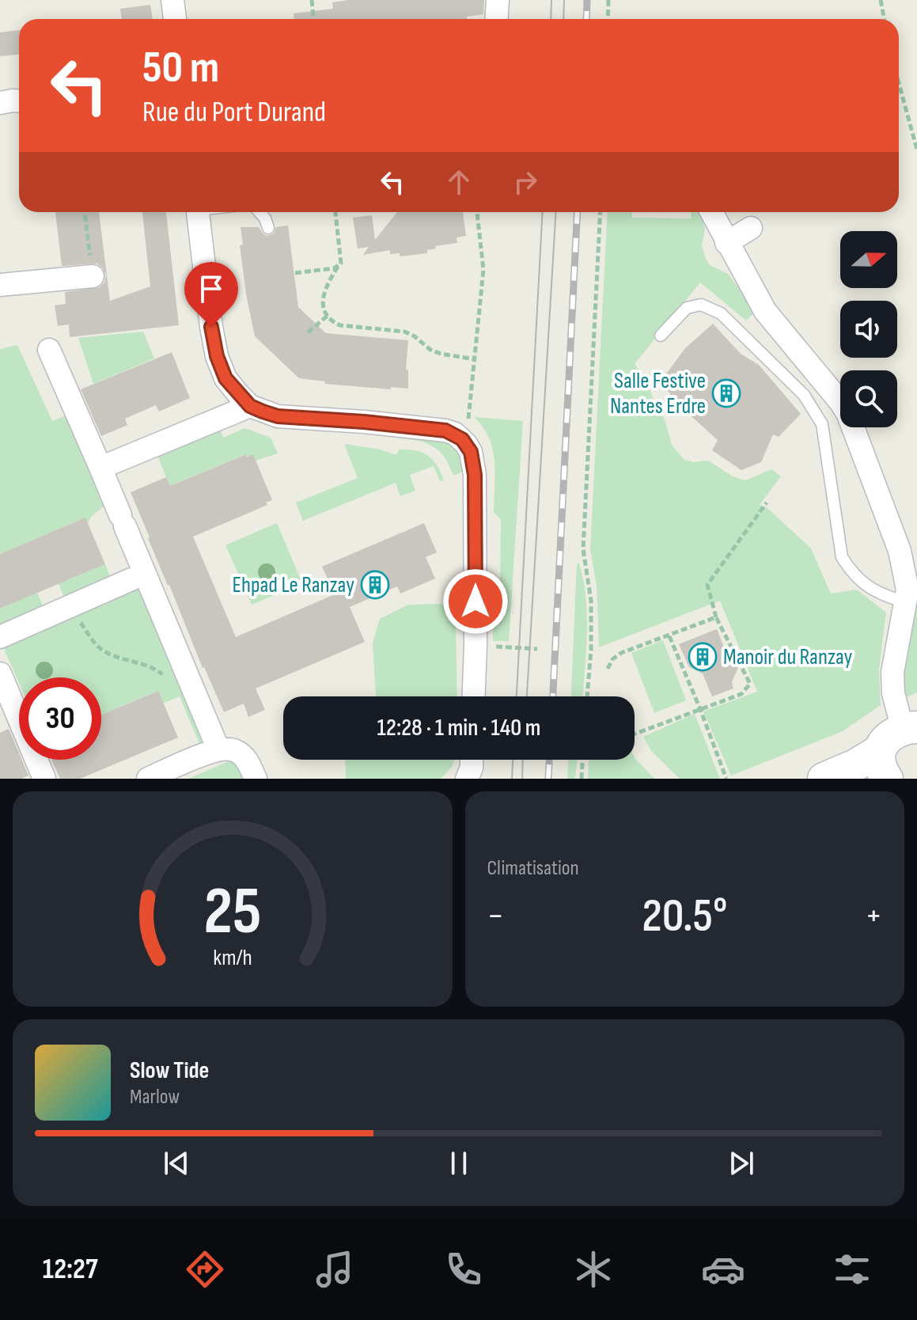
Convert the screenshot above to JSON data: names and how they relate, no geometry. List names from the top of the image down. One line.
{"places":{"building":["Salle Festive Nantes Erdre","Ehpad Le Ranzay","Manoir du Ranzay"]},"north":"right","page":{"turn":["50 m","Rue du Port Durand"],"limit":"30","trip":"12:28 · 1 min · 140 m","tile":"Climatisation","heat":["−","20.5°","+"],"song":["Slow Tide","Marlow"],"tabs":"12:27","gauge":["25","km/h"]}}
